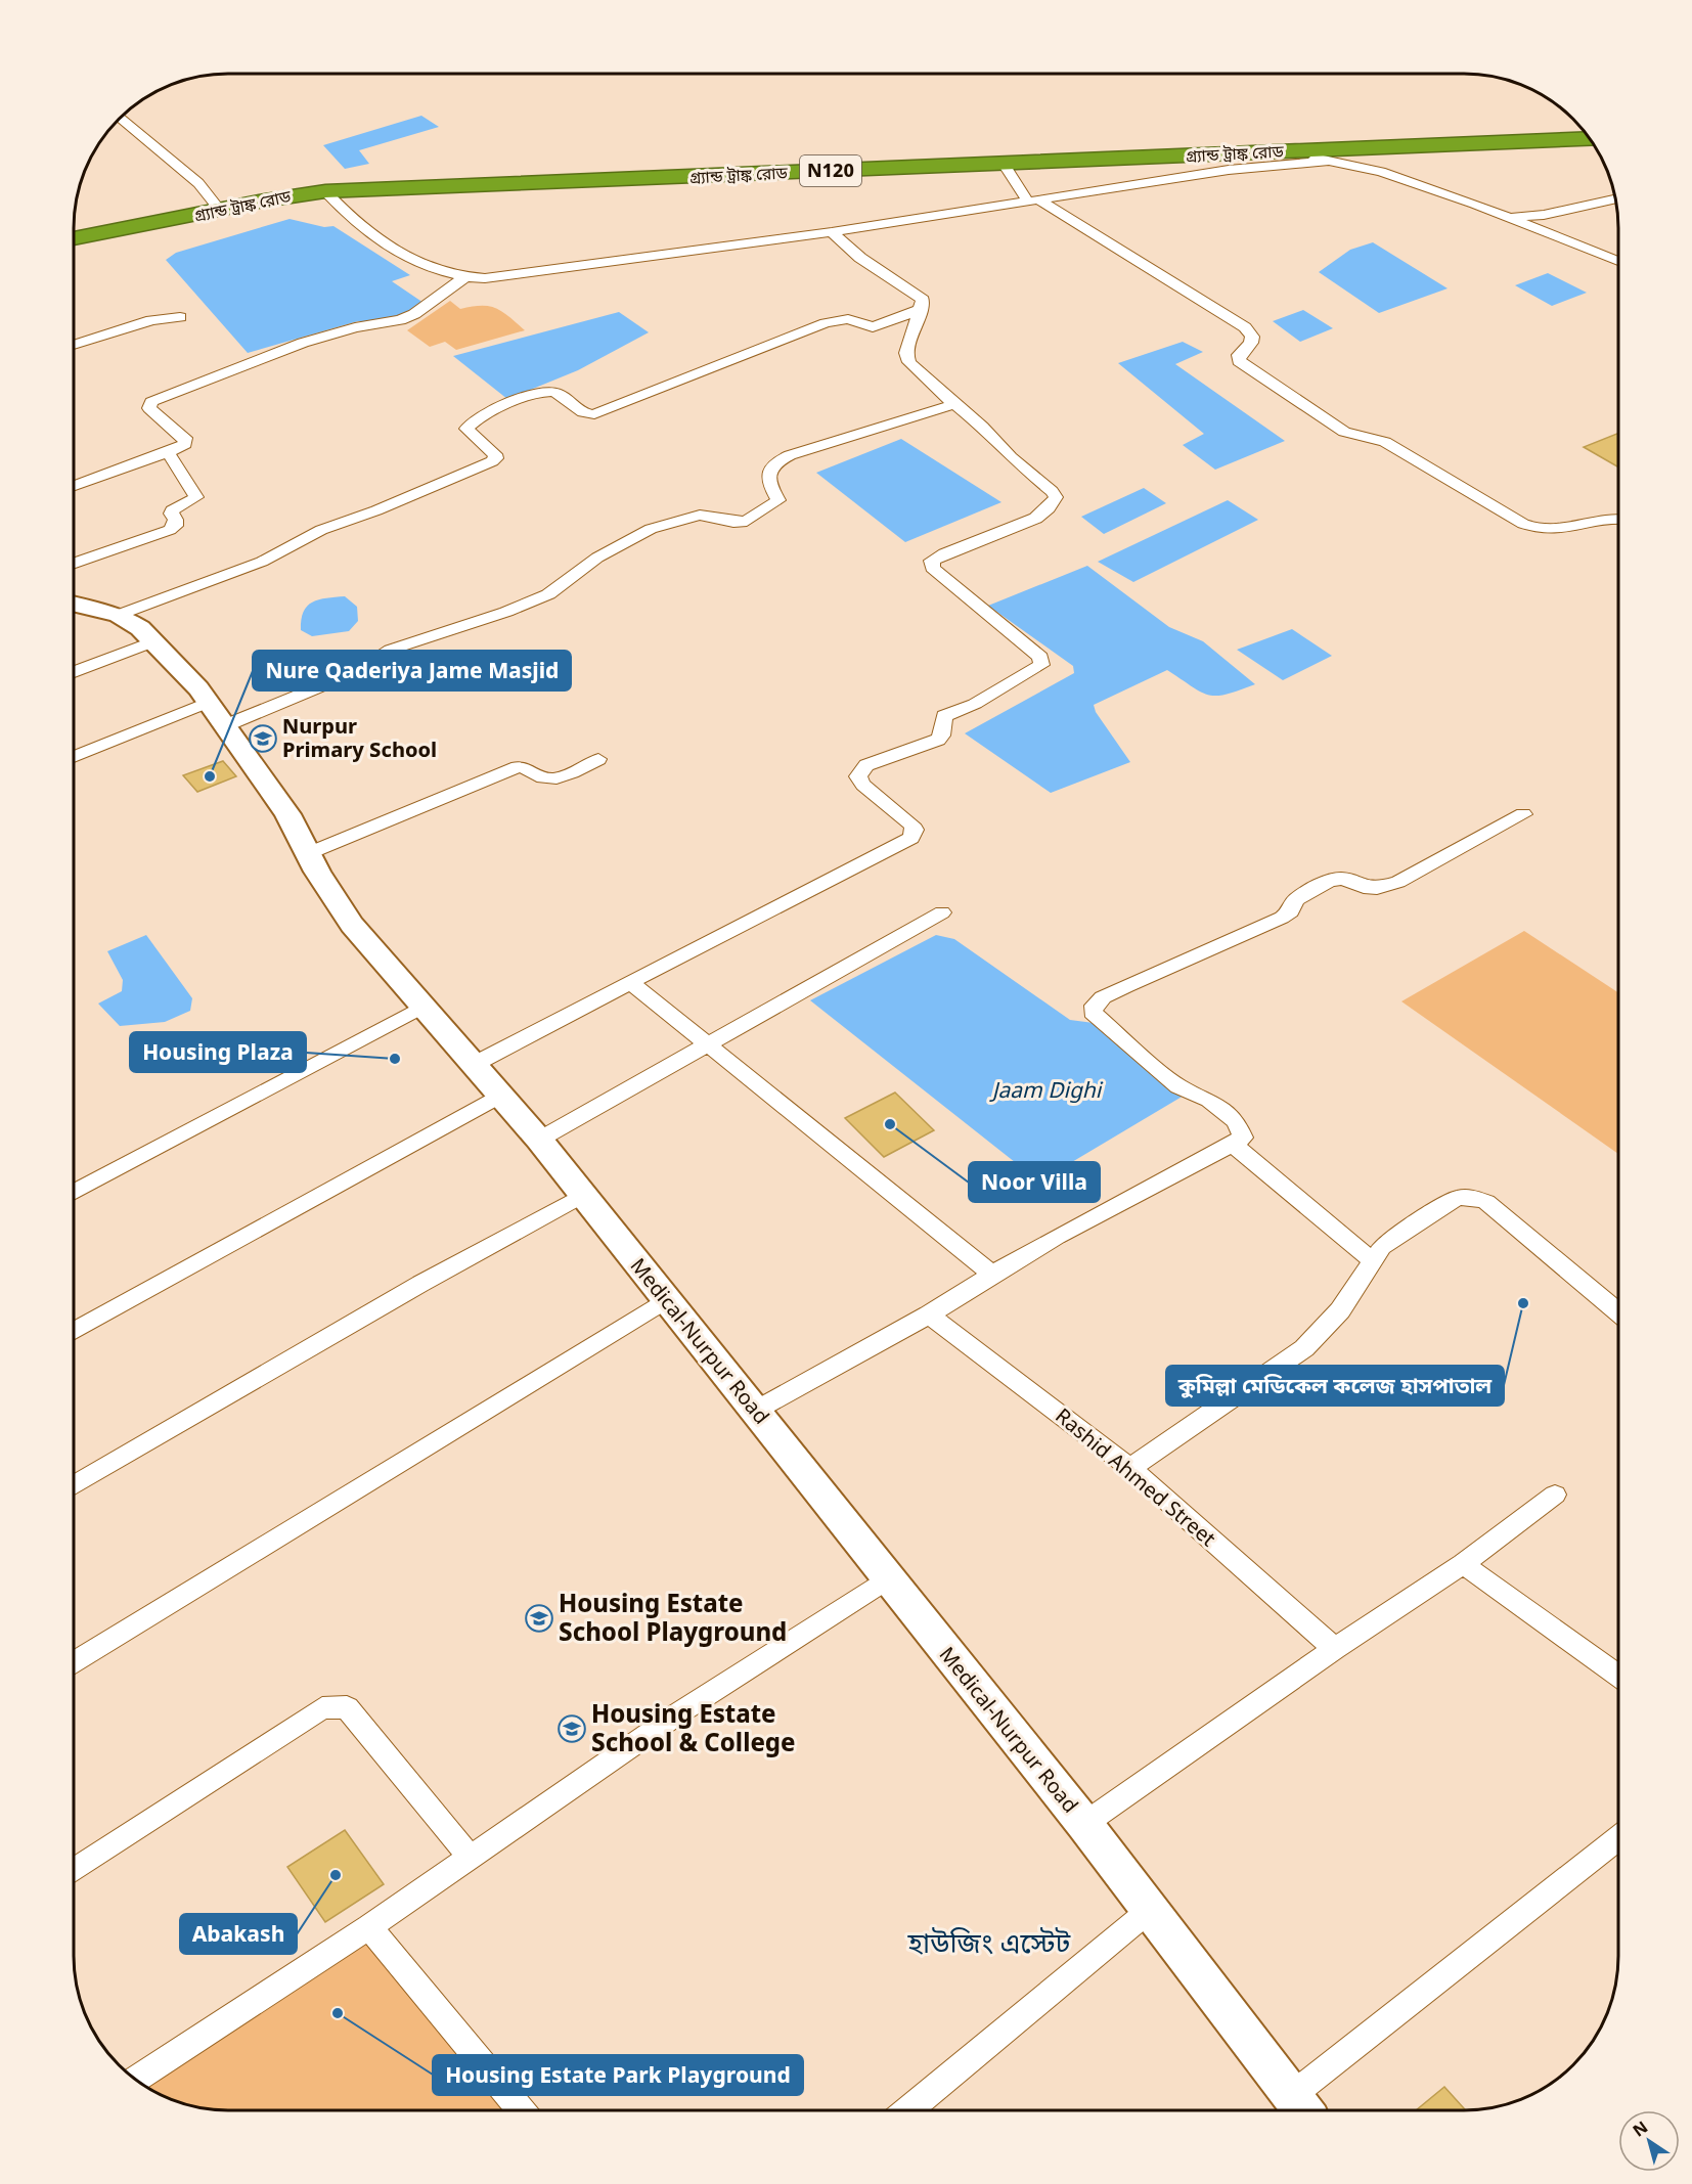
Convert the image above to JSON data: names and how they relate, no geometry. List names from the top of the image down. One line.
{"streets":{"highway":["গ্র্যান্ড ট্রাঙ্ক রোড","N120"],"street":["Medical-Nurpur Road","Rashid Ahmed Street"]},"districts":["হাউজিং এস্টেট"],"water":["Jaam Dighi"],"places":{"school or university":["Nurpur Primary School","Housing Estate School Playground","Housing Estate School & College"],"other":["Nure Qaderiya Jame Masjid","Housing Plaza","Noor Villa","কুমিল্লা মেডিকেল কলেজ হাসপাতাল","Abakash","Housing Estate Park Playground"]},"north":"top left"}
